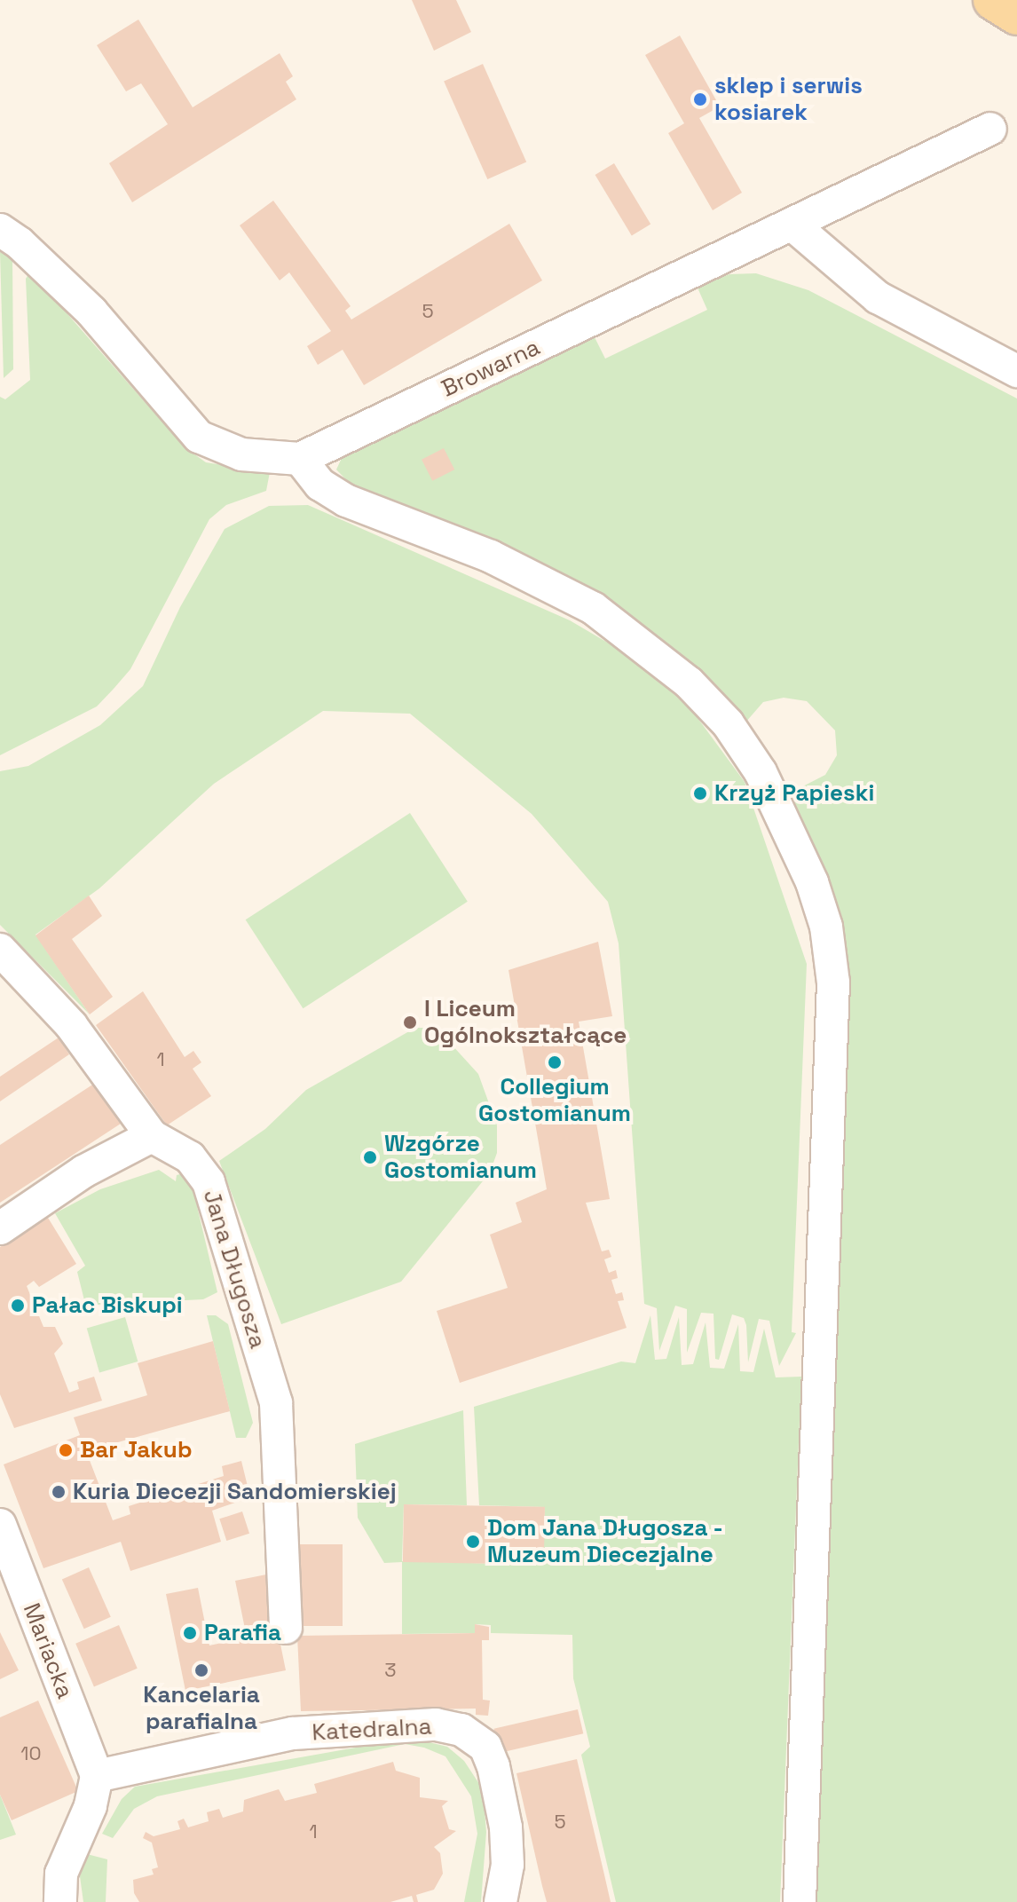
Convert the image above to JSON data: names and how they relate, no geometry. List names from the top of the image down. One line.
{"streets":{"street":["Browarna","Jana Długosza","Mariacka","Katedralna"]},"crossings":[["Mariacka","Katedralna"]],"places":["sklep i serwis kosiarek","Krzyż Papieski","I Liceum Ogólnokształcące","Collegium Gostomianum","Wzgórze Gostomianum","Pałac Biskupi","Bar Jakub","Kuria Diecezji Sandomierskiej","Dom Jana Długosza - Muzeum Diecezjalne","Parafia","Kancelaria parafialna"],"house_numbers":["5","1","3","10","5","1"]}
